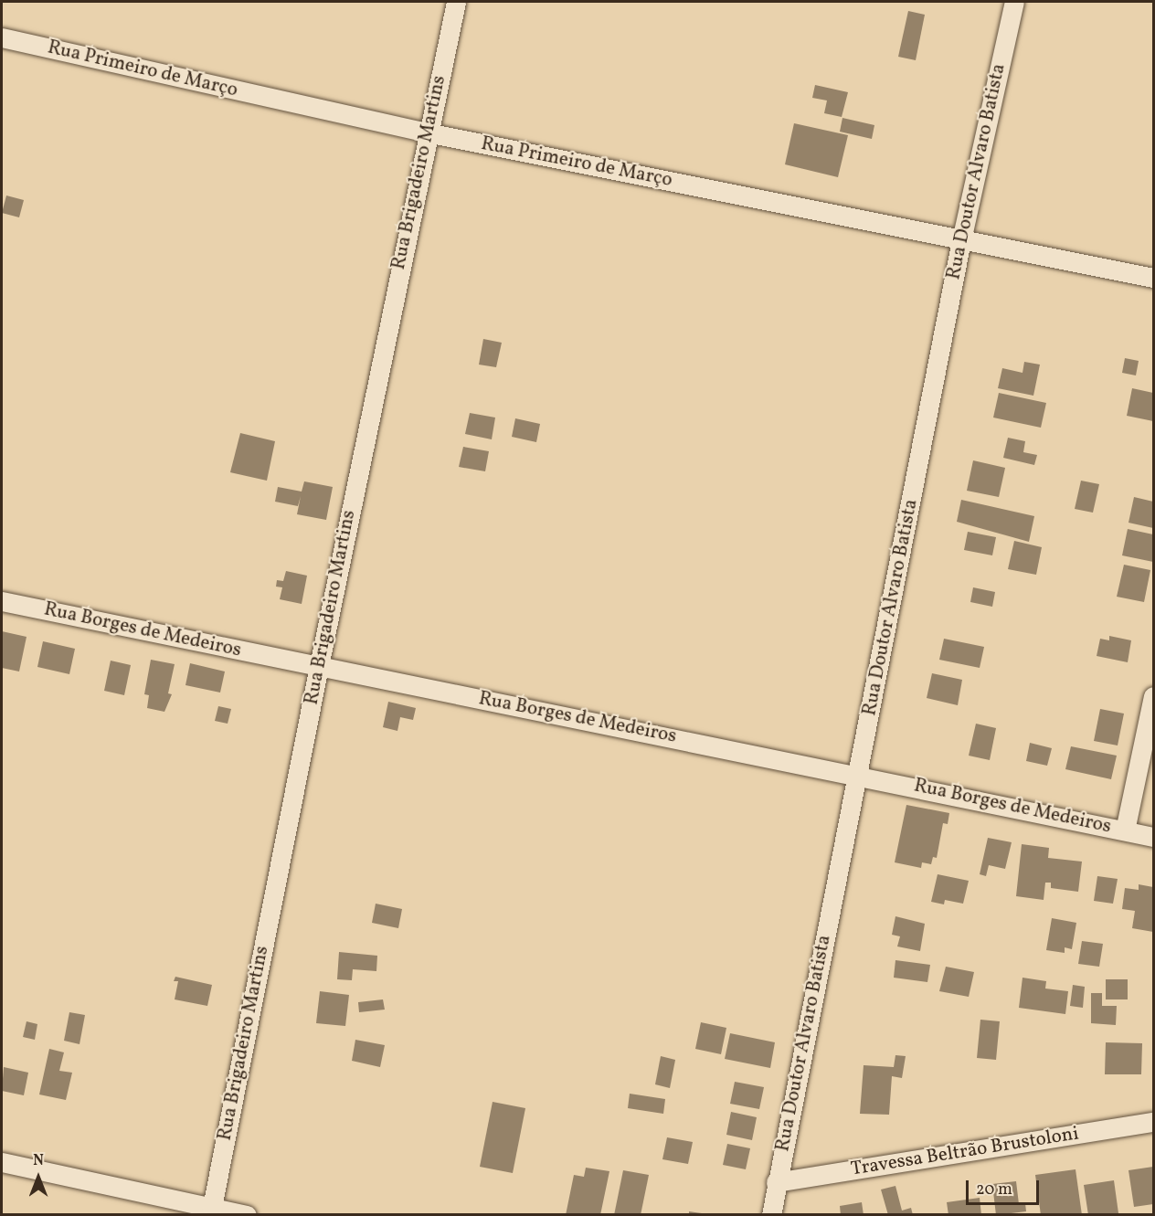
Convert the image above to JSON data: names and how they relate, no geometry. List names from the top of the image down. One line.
{"streets":{"street":["Rua Primeiro de Março","Rua Doutor Alvaro Batista","Rua Brigadeiro Martins","Rua Borges de Medeiros","Travessa Beltrão Brustoloni"]},"crossings":[["Rua Primeiro de Março","Rua Doutor Alvaro Batista"],["Rua Primeiro de Março","Rua Brigadeiro Martins"],["Rua Doutor Alvaro Batista","Rua Borges de Medeiros"],["Rua Doutor Alvaro Batista","Travessa Beltrão Brustoloni"],["Rua Brigadeiro Martins","Rua Borges de Medeiros"]],"scale_bar":"20 m","north":"top"}
